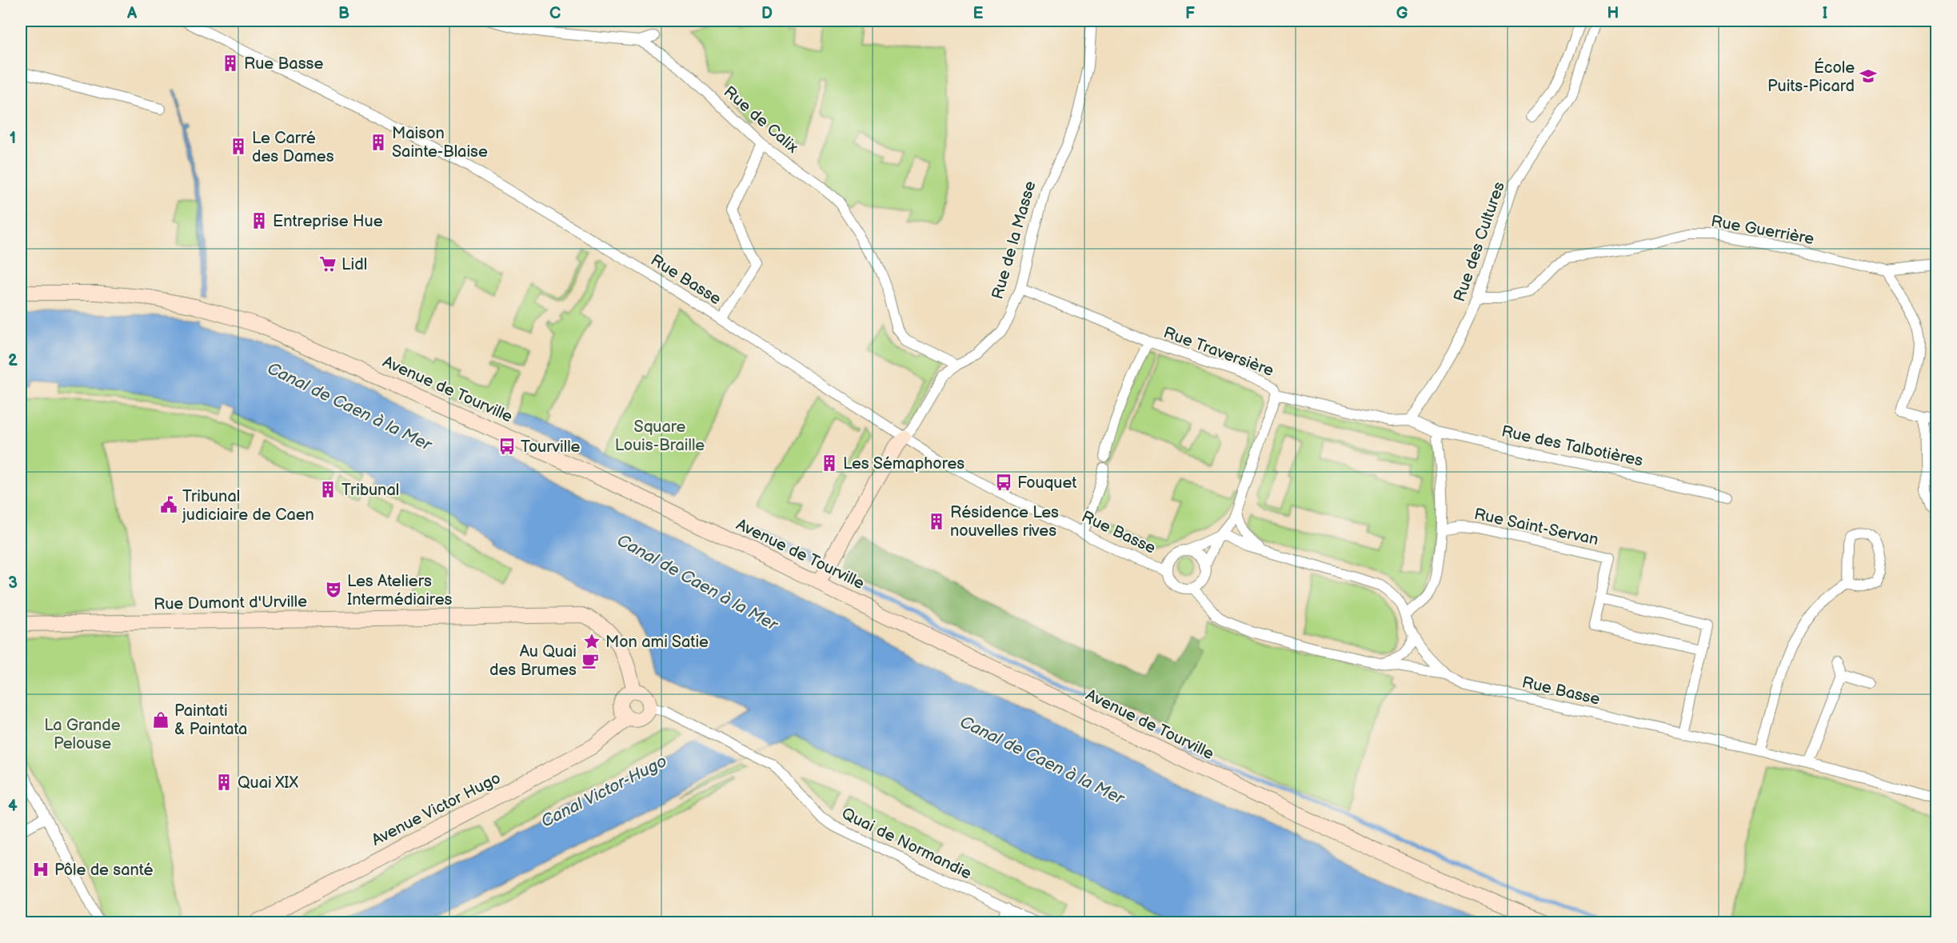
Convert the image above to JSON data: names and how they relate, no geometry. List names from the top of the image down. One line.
{"streets":{"street":["Rue de Calix","Rue Guerrière","Rue de la Masse","Rue des Cultures","Rue Basse","Rue Traversière","Avenue de Tourville","Rue des Talbotières","Rue Saint-Servan","Rue Dumont d'Urville","Avenue Victor Hugo","Quai de Normandie"]},"crossings":[["Rue de Calix","Rue de la Masse"],["Rue Guerrière","Rue des Cultures"],["Rue de la Masse","Rue Basse"],["Rue de la Masse","Rue Traversière"],["Rue de la Masse","Avenue de Tourville"],["Rue des Cultures","Rue Traversière"],["Rue des Cultures","Rue des Talbotières"],["Rue Traversière","Rue des Talbotières"],["Rue Dumont d'Urville","Avenue Victor Hugo"],["Rue Dumont d'Urville","Quai de Normandie"],["Avenue Victor Hugo","Quai de Normandie"]],"water":["Canal de Caen à la Mer","Canal Victor-Hugo"],"parks":["Square Louis-Braille","La Grande Pelouse"],"places":{"building":["Rue Basse","Maison Sainte-Blaise","Le Carré des Dames","Entreprise Hue","Les Sémaphores","Tribunal","Résidence Les nouvelles rives","Quai XIX"],"school or university":["École Puits-Picard"],"supermarket":["Lidl"],"bus stop":["Tourville","Fouquet"],"public building":["Tribunal judiciaire de Caen"],"theatre":["Les Ateliers Intermédiaires"],"place":["Mon ami Satie"],"cafe":["Au Quai des Brumes"],"shop":["Paintati & Paintata"],"hospital":["Pôle de santé"]},"grid":{"columns":["A","B","C","D","E","F","G","H","I"],"rows":["1","2","3","4"]}}
